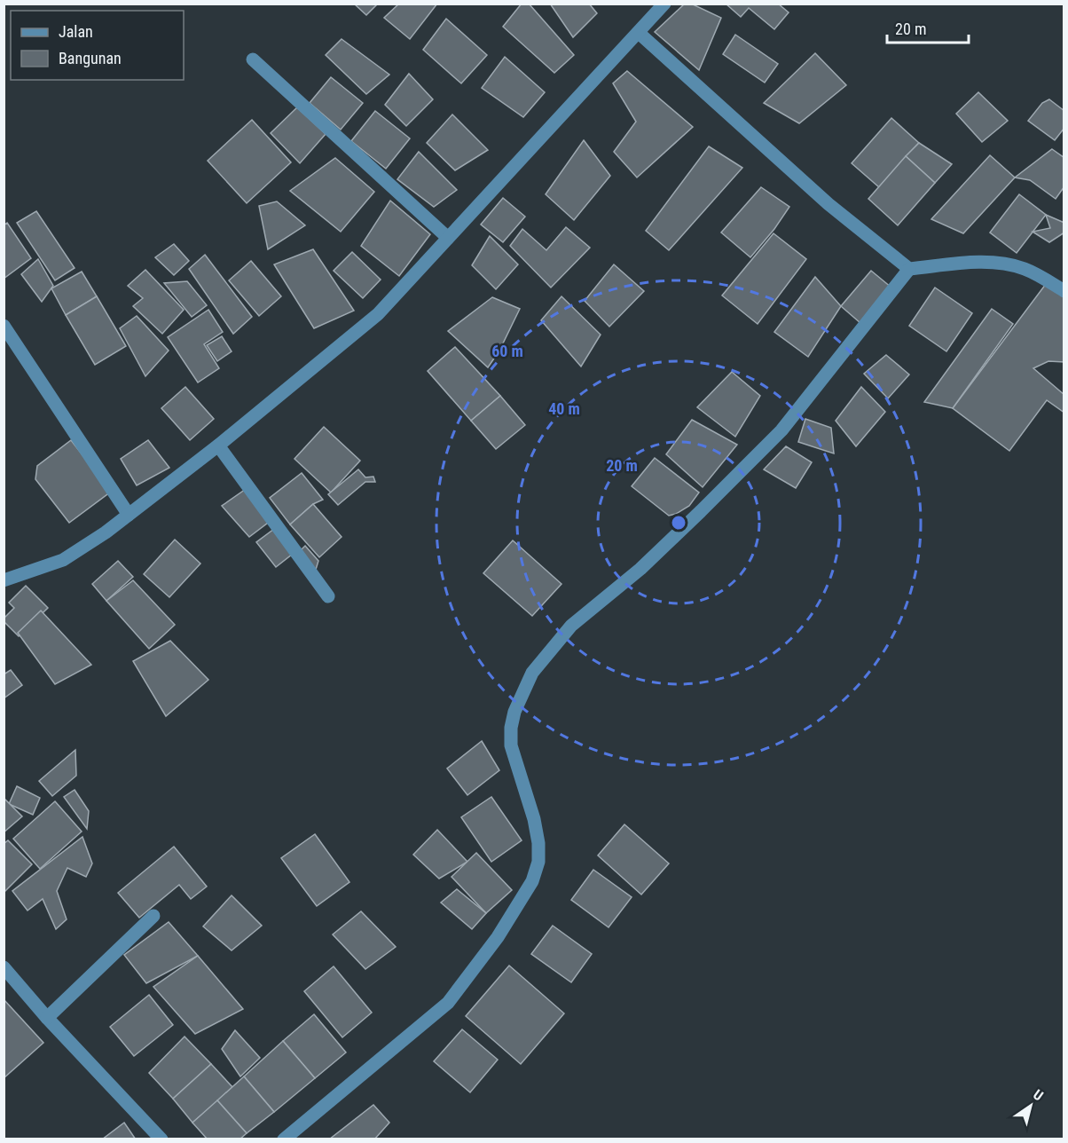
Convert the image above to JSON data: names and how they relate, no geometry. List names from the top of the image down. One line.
{"legend":["Jalan","Bangunan"],"scale_bar":"20 m","north":"top right","rings":["60 m","40 m","20 m"]}
